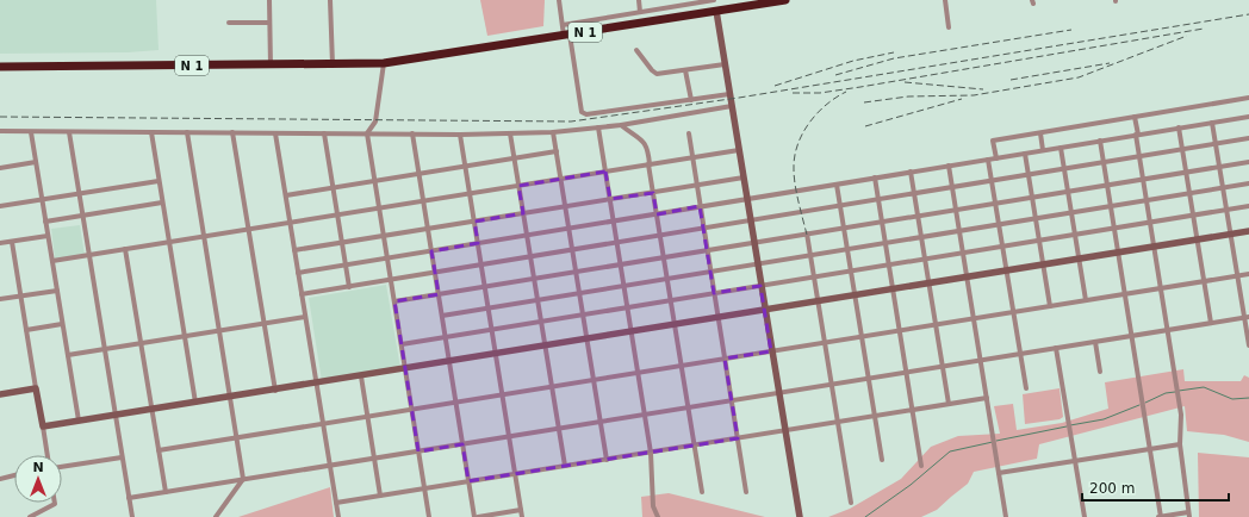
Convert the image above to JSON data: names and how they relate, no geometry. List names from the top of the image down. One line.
{"streets":{"highway":["N 1"]},"scale_bar":"200 m","north":"top"}
